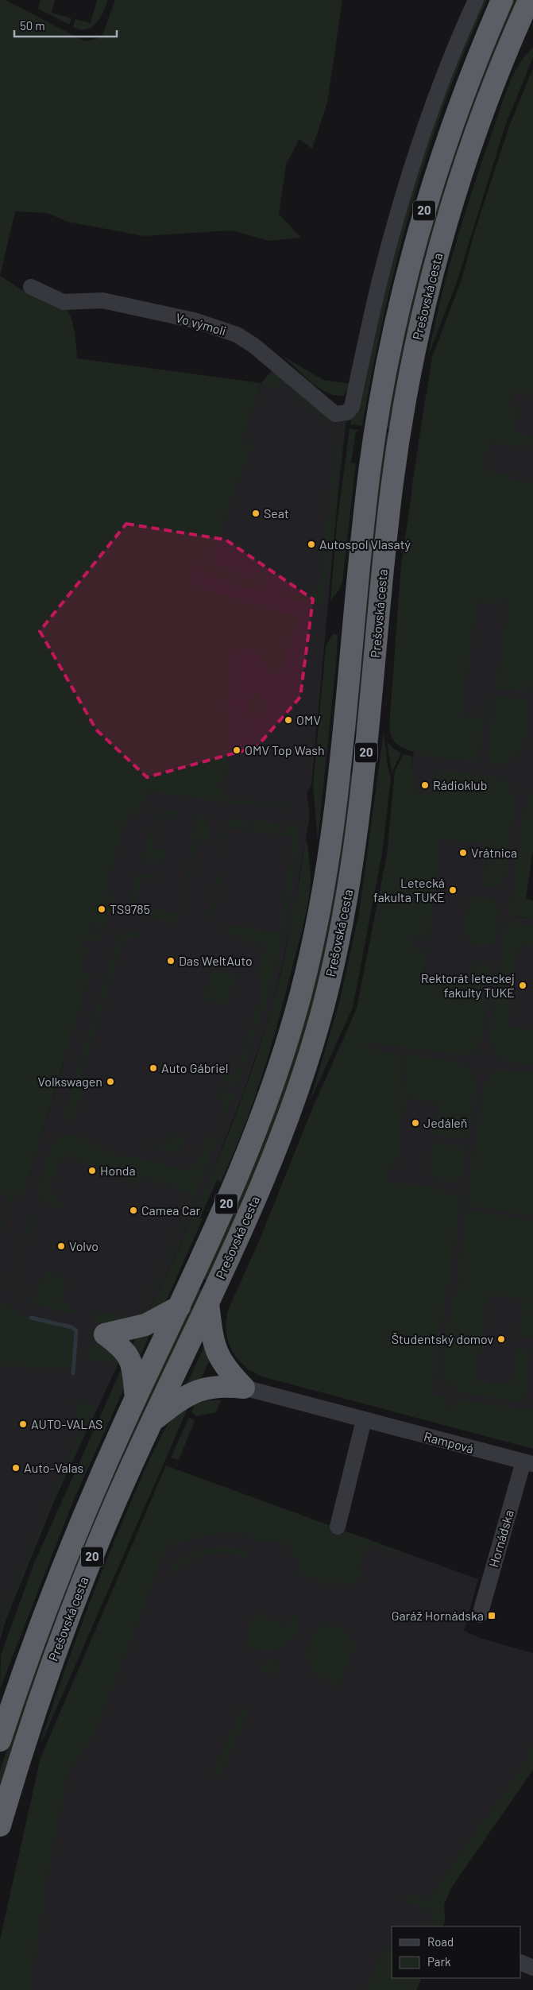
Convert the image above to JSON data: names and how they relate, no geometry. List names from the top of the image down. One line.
{"streets":{"highway":["20","Prešovská cesta"],"street":["Vo výmoli","Rampová","Hornádska"]},"crossings":[["Rampová","Hornádska"]],"places":{"other":["Seat","Autospol Vlasatý","OMV","OMV Top Wash","Rádioklub","Vrátnica","Letecká fakulta TUKE","TS9785","Das WeltAuto","Rektorát leteckej fakulty TUKE","Auto Gábriel","Volkswagen","Jedáleň","Honda","Camea Car","Volvo","Študentský domov","AUTO-VALAS","Auto-Valas"],"transit":["Garáž Hornádska"]},"legend":["Road","Park"],"scale_bar":"50 m"}
